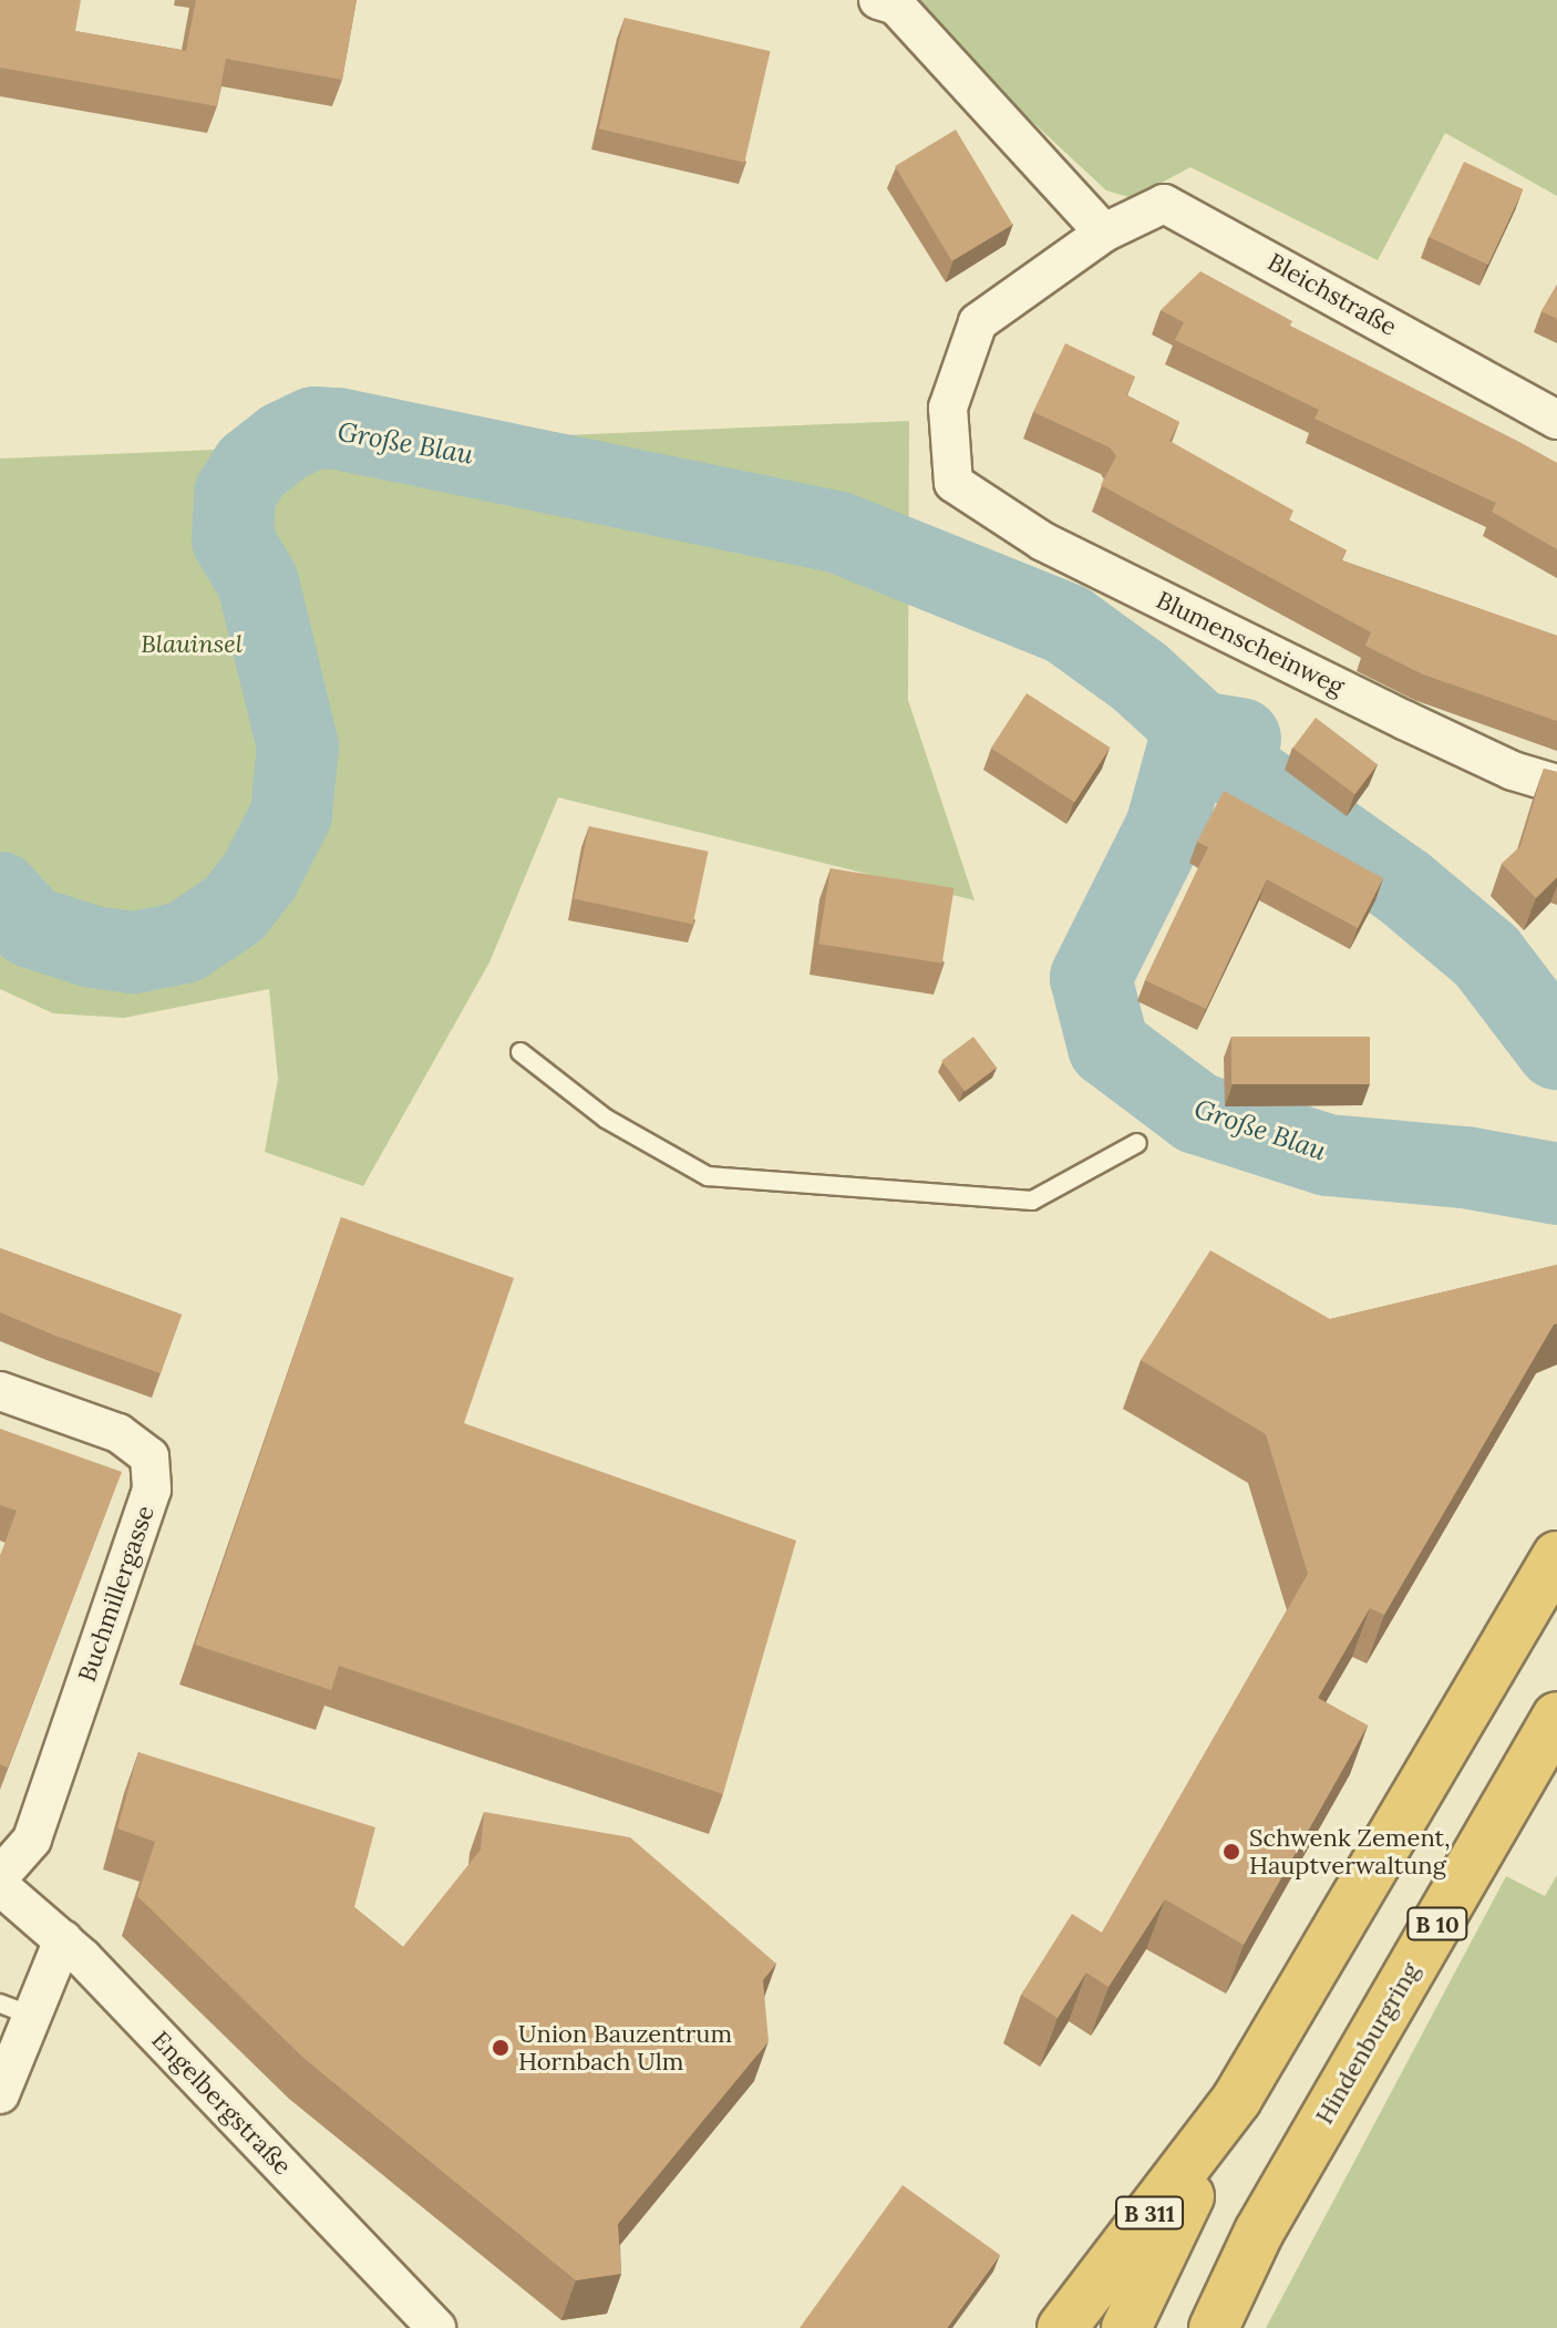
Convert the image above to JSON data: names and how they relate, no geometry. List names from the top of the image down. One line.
{"streets":{"highway":["B 10","Hindenburgring","B 311"],"street":["Bleichstraße","Blumenscheinweg","Buchmillergasse","Engelbergstraße"]},"crossings":[["Bleichstraße","Blumenscheinweg"]],"water":["Große Blau"],"parks":["Blauinsel"],"places":["Schwenk Zement, Hauptverwaltung","Union Bauzentrum Hornbach Ulm"]}
